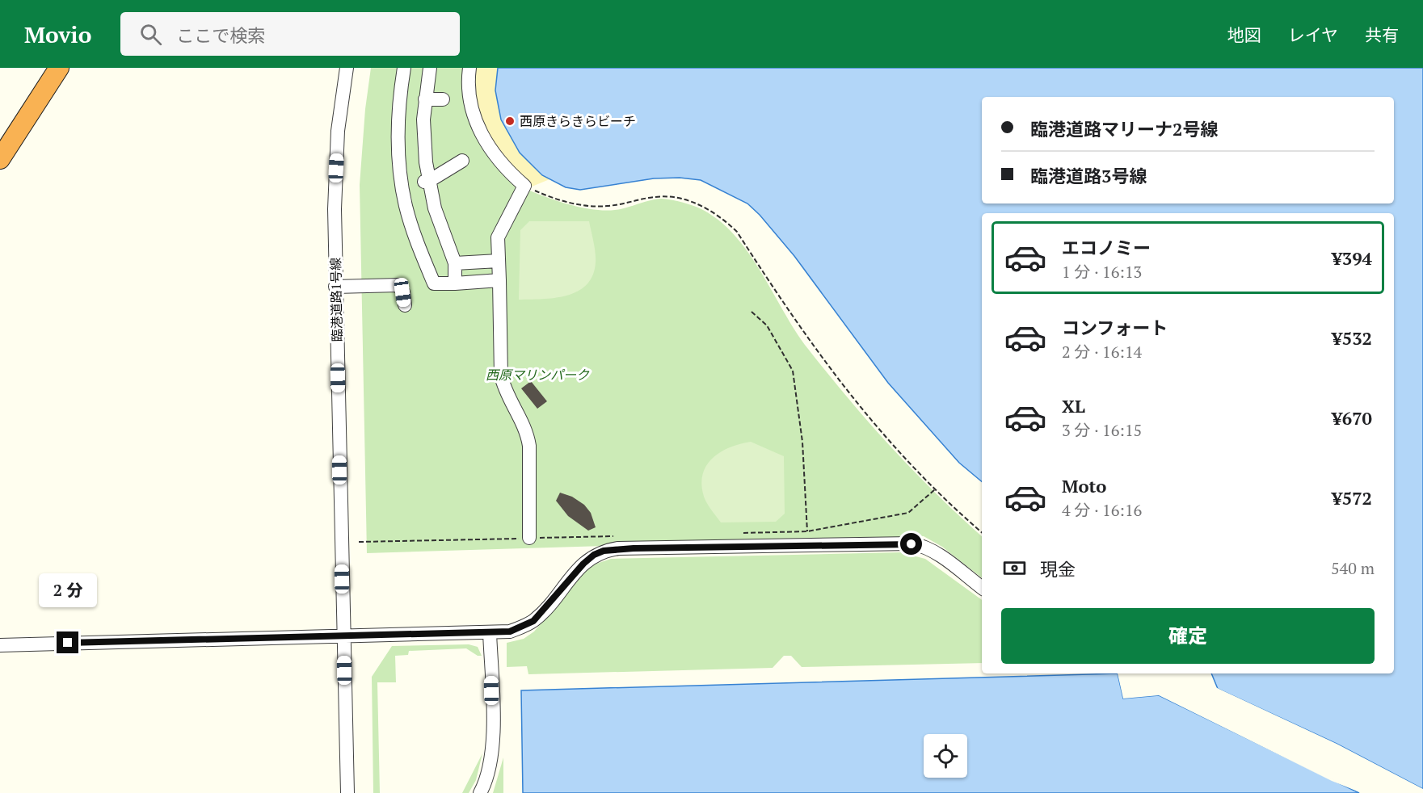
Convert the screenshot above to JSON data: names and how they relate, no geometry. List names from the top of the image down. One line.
{"streets":{"street":["臨港道路1号線"]},"parks":["西原マリンパーク"],"places":["西原きらきらビーチ"],"page":{"header":"Movio","search":"ここで検索","nav":["地図","レイヤ","共有"],"banner":["臨港道路マリーナ2号線","臨港道路3号線"],"list":[{"name":"エコノミー","note":"1 分 · 16:13","value":"¥394"},{"name":"コンフォート","note":"2 分 · 16:14","value":"¥532"},{"name":"XL","note":"3 分 · 16:15","value":"¥670"},{"name":"Moto","note":"4 分 · 16:16","value":"¥572"}],"pay":["現金","540 m"],"bubble":"2 分","buttons":"確定"}}
